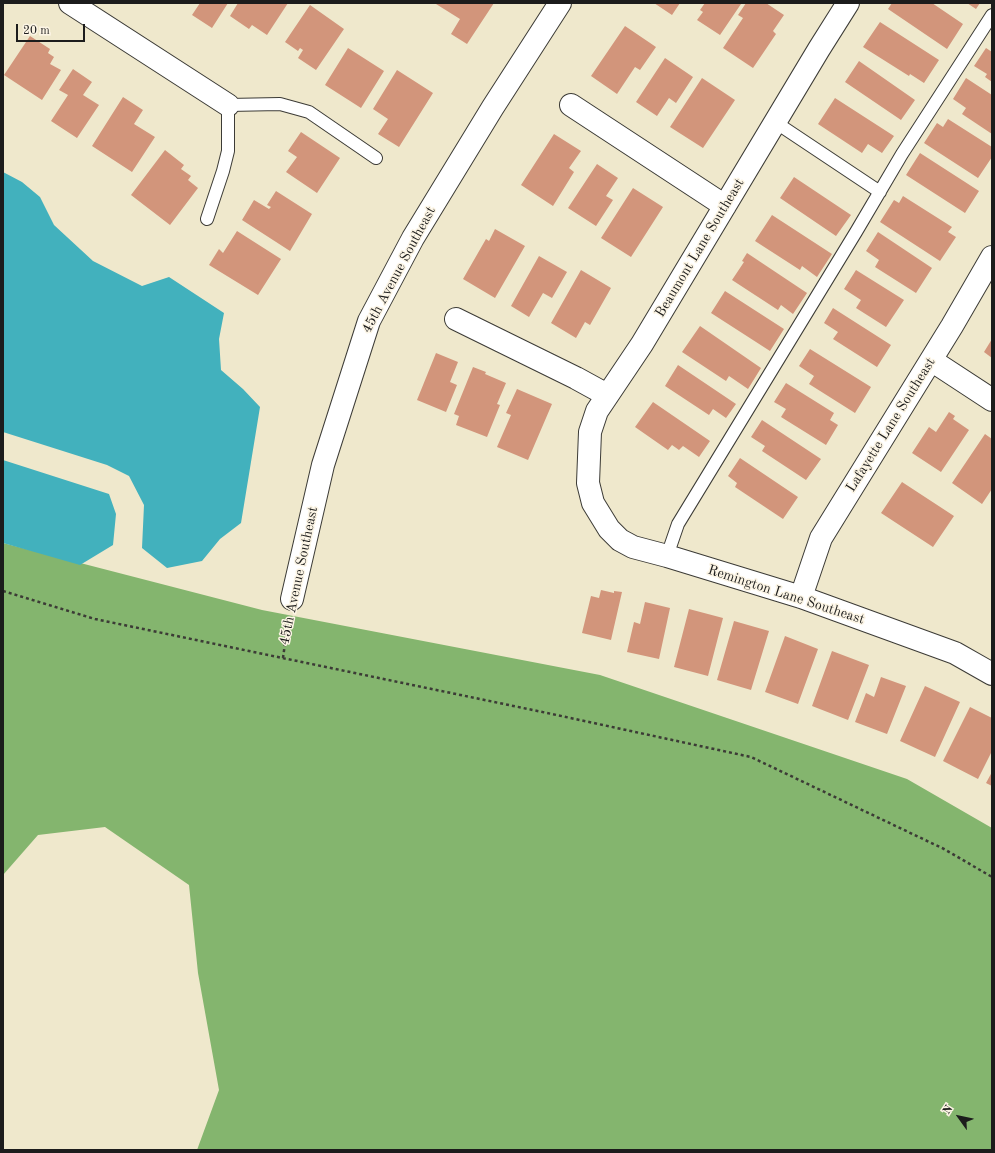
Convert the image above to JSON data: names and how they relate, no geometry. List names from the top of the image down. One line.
{"streets":{"street":["Beaumont Lane Southeast","45th Avenue Southeast","Lafayette Lane Southeast","Remington Lane Southeast"]},"crossings":[["Beaumont Lane Southeast","Remington Lane Southeast"],["Lafayette Lane Southeast","Remington Lane Southeast"]],"scale_bar":"20 m","north":"top left"}
